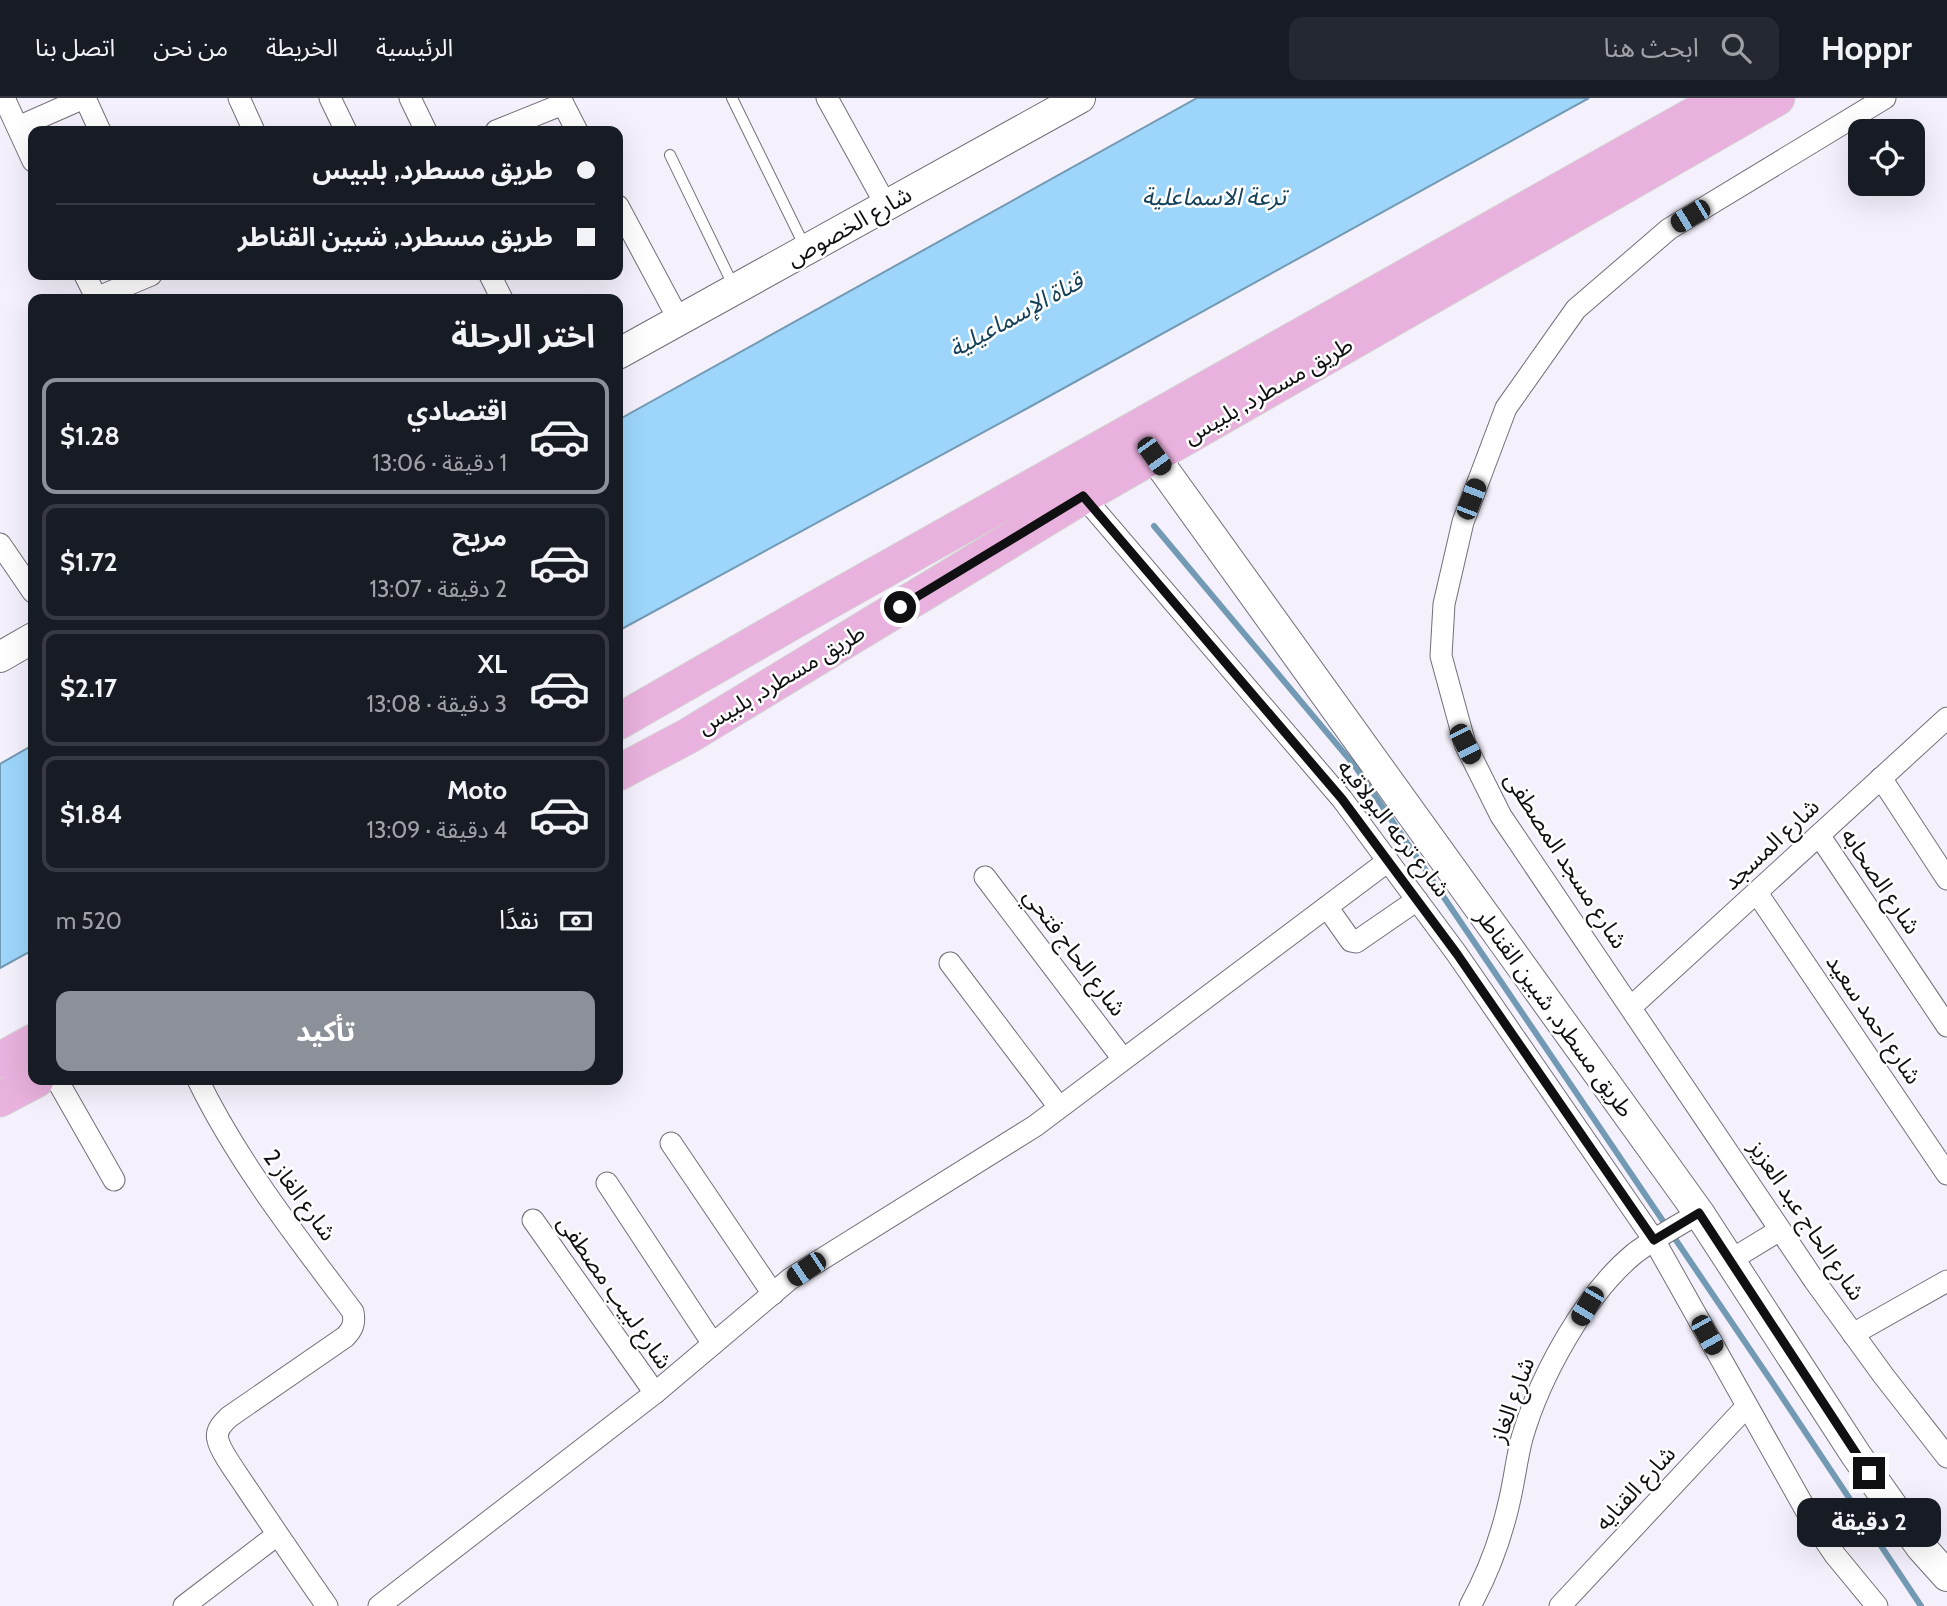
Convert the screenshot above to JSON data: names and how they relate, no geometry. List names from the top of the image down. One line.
{"streets":{"main road":["شارع الخصوص","طريق مسطرد, بلبيس","طريق مسطرد, شبين القناطر"],"street":["شارع ترعه البولاقيه","شارع المسجد","شارع مسجد المصطفى","شارع الصحابه","شارع الحاج فتحي","شارع احمد سعيد","شارع الغاز 2","شارع الحاج عبد العزيز","شارع لبيب مصطفى","شارع الغاز","شارع القنايه"]},"crossings":[["طريق مسطرد, بلبيس","شارع ترعه البولاقيه"],["طريق مسطرد, بلبيس","طريق مسطرد, شبين القناطر"],["شارع ترعه البولاقيه","شارع الغاز"],["شارع ترعه البولاقيه","شارع القنايه"],["شارع المسجد","شارع مسجد المصطفى"],["شارع المسجد","شارع الصحابه"],["شارع المسجد","شارع احمد سعيد"],["شارع المسجد","شارع الحاج عبد العزيز"],["شارع مسجد المصطفى","شارع الحاج عبد العزيز"],["طريق مسطرد, شبين القناطر","شارع الغاز"]],"water":["ترعة الاسماعلية","قناة الإسماعيلية"],"page":{"header":"Hoppr","search":"ابحث هنا","nav":["الرئيسية","الخريطة","من نحن","اتصل بنا"],"banner":["طريق مسطرد, بلبيس","طريق مسطرد, شبين القناطر"],"heading":"اختر الرحلة","list":[{"name":"اقتصادي","note":"1 دقيقة · 13:06","value":"$1.28"},{"name":"مريح","note":"2 دقيقة · 13:07","value":"$1.72"},{"name":"XL","note":"3 دقيقة · 13:08","value":"$2.17"},{"name":"Moto","note":"4 دقيقة · 13:09","value":"$1.84"}],"pay":["نقدًا","520 m"],"buttons":"تأكيد","bubble":"2 دقيقة"}}
